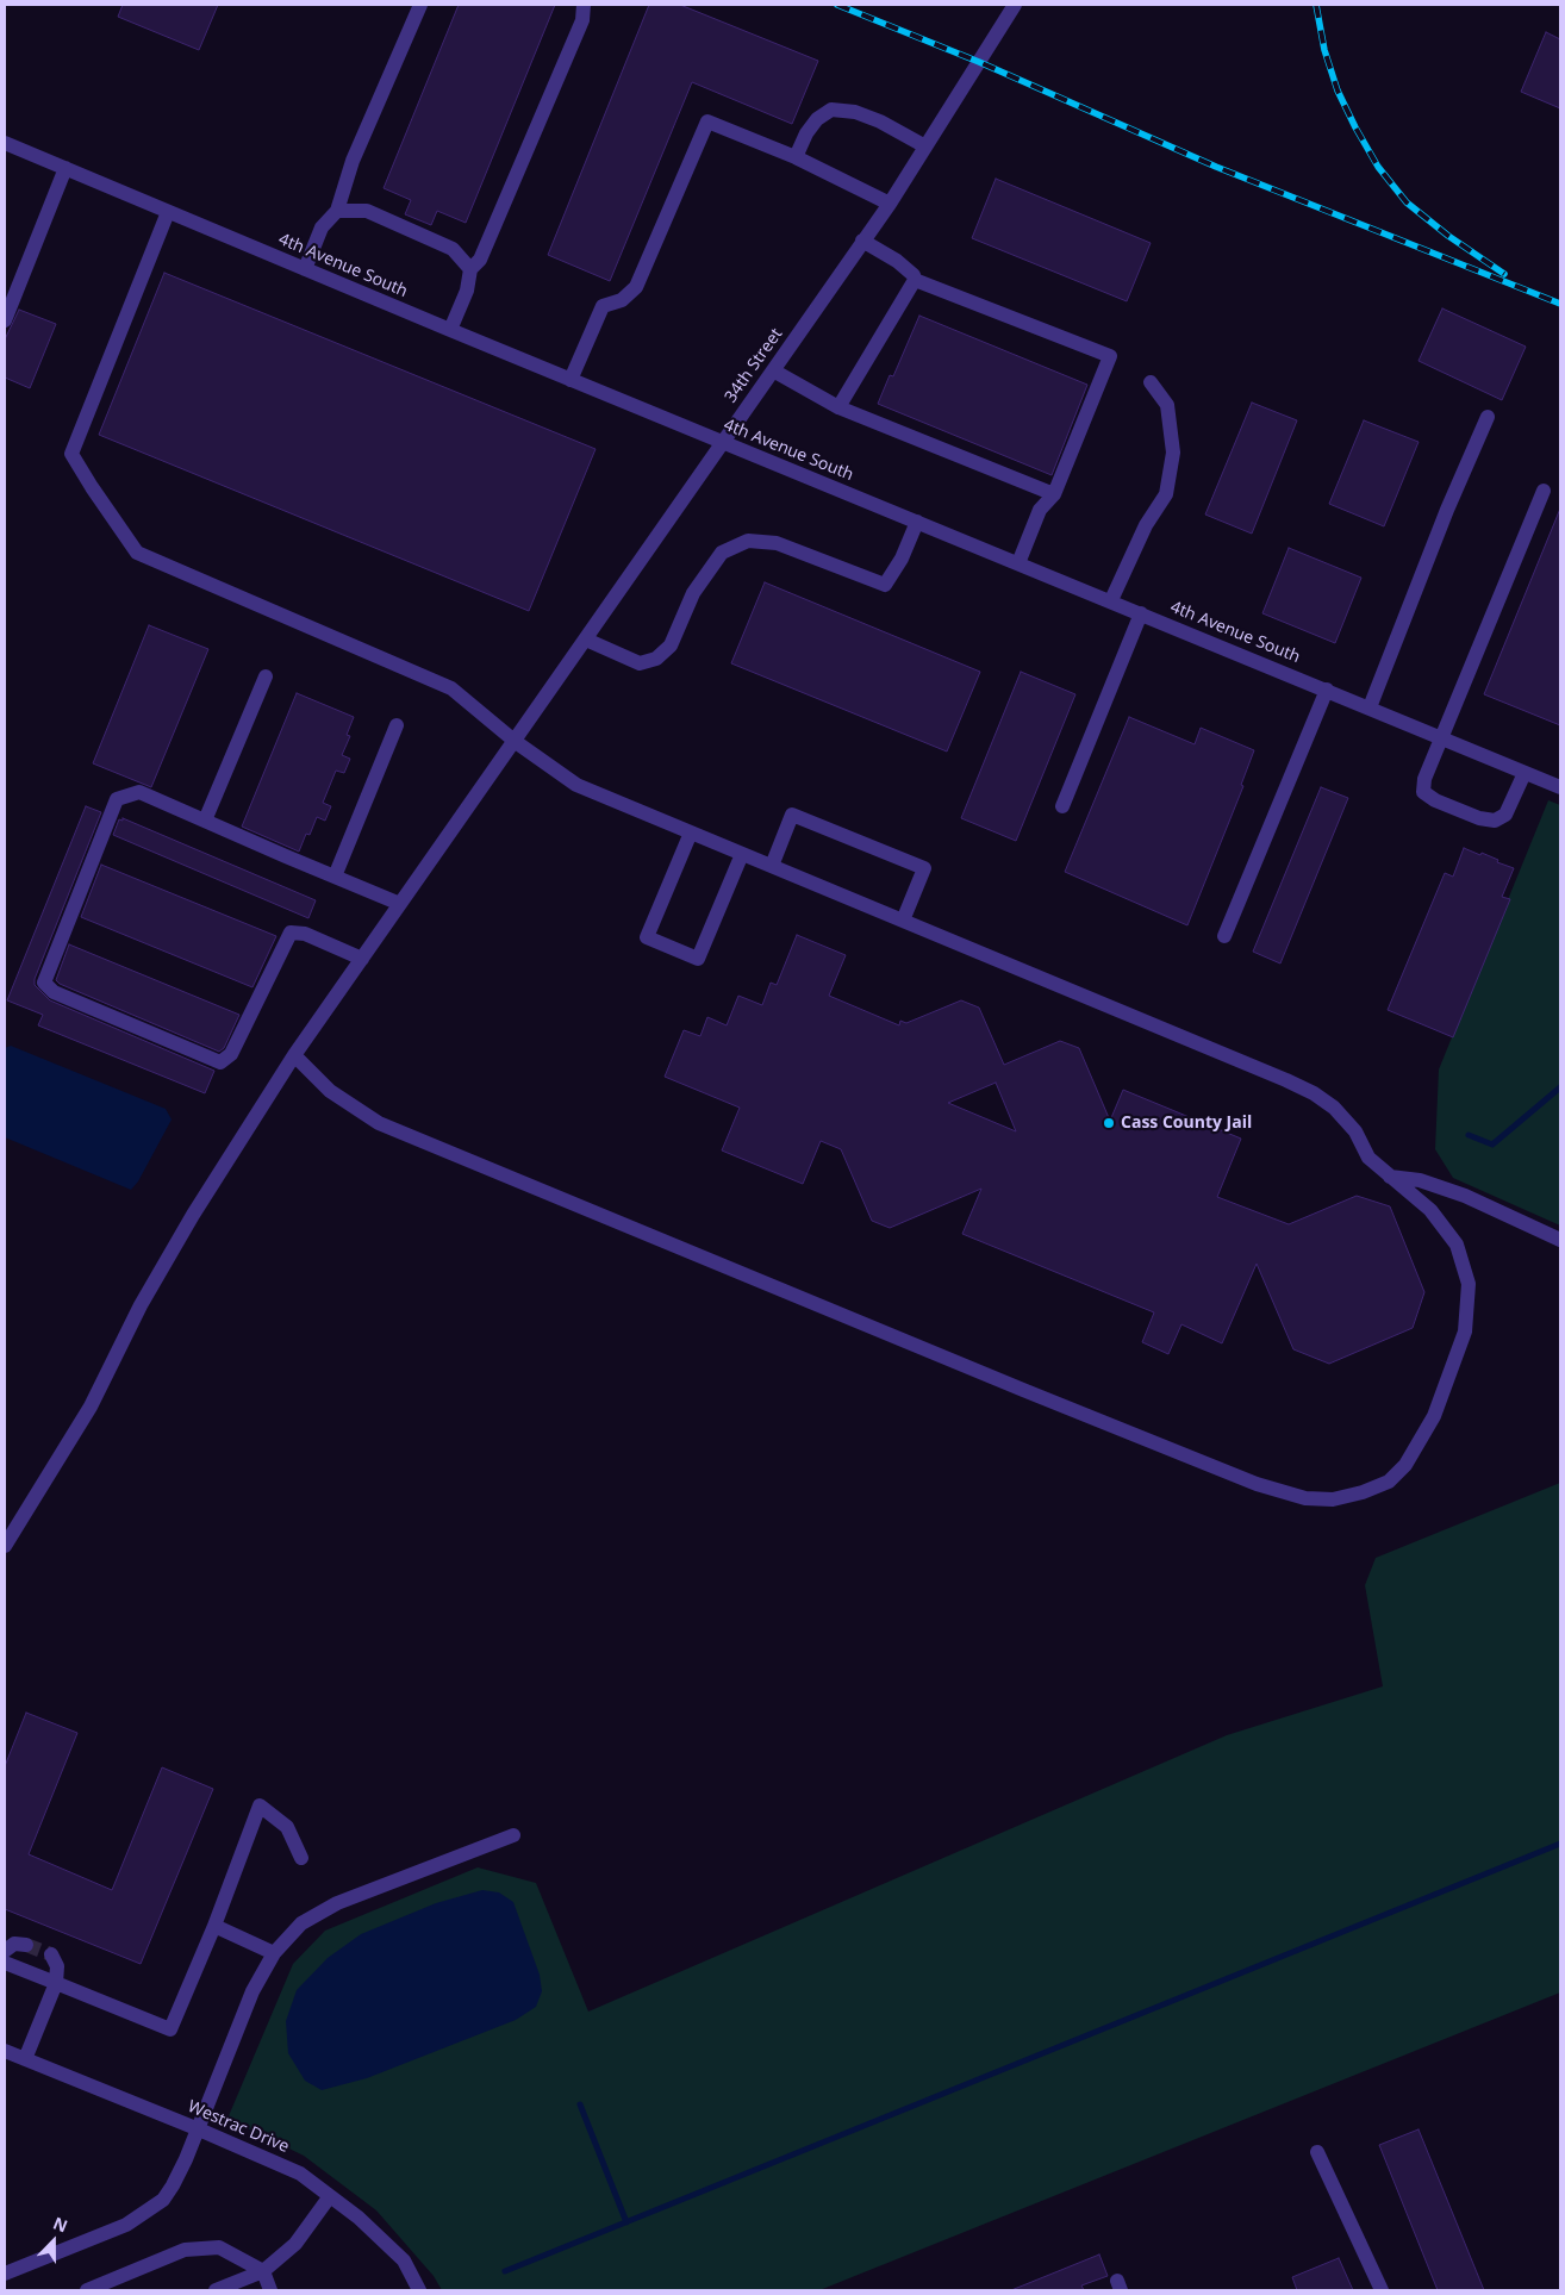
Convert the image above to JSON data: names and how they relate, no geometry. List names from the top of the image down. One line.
{"streets":{"street":["4th Avenue South","34th Street","Westrac Drive"]},"crossings":[["4th Avenue South","34th Street"]],"places":["Cass County Jail"],"north":"top"}
